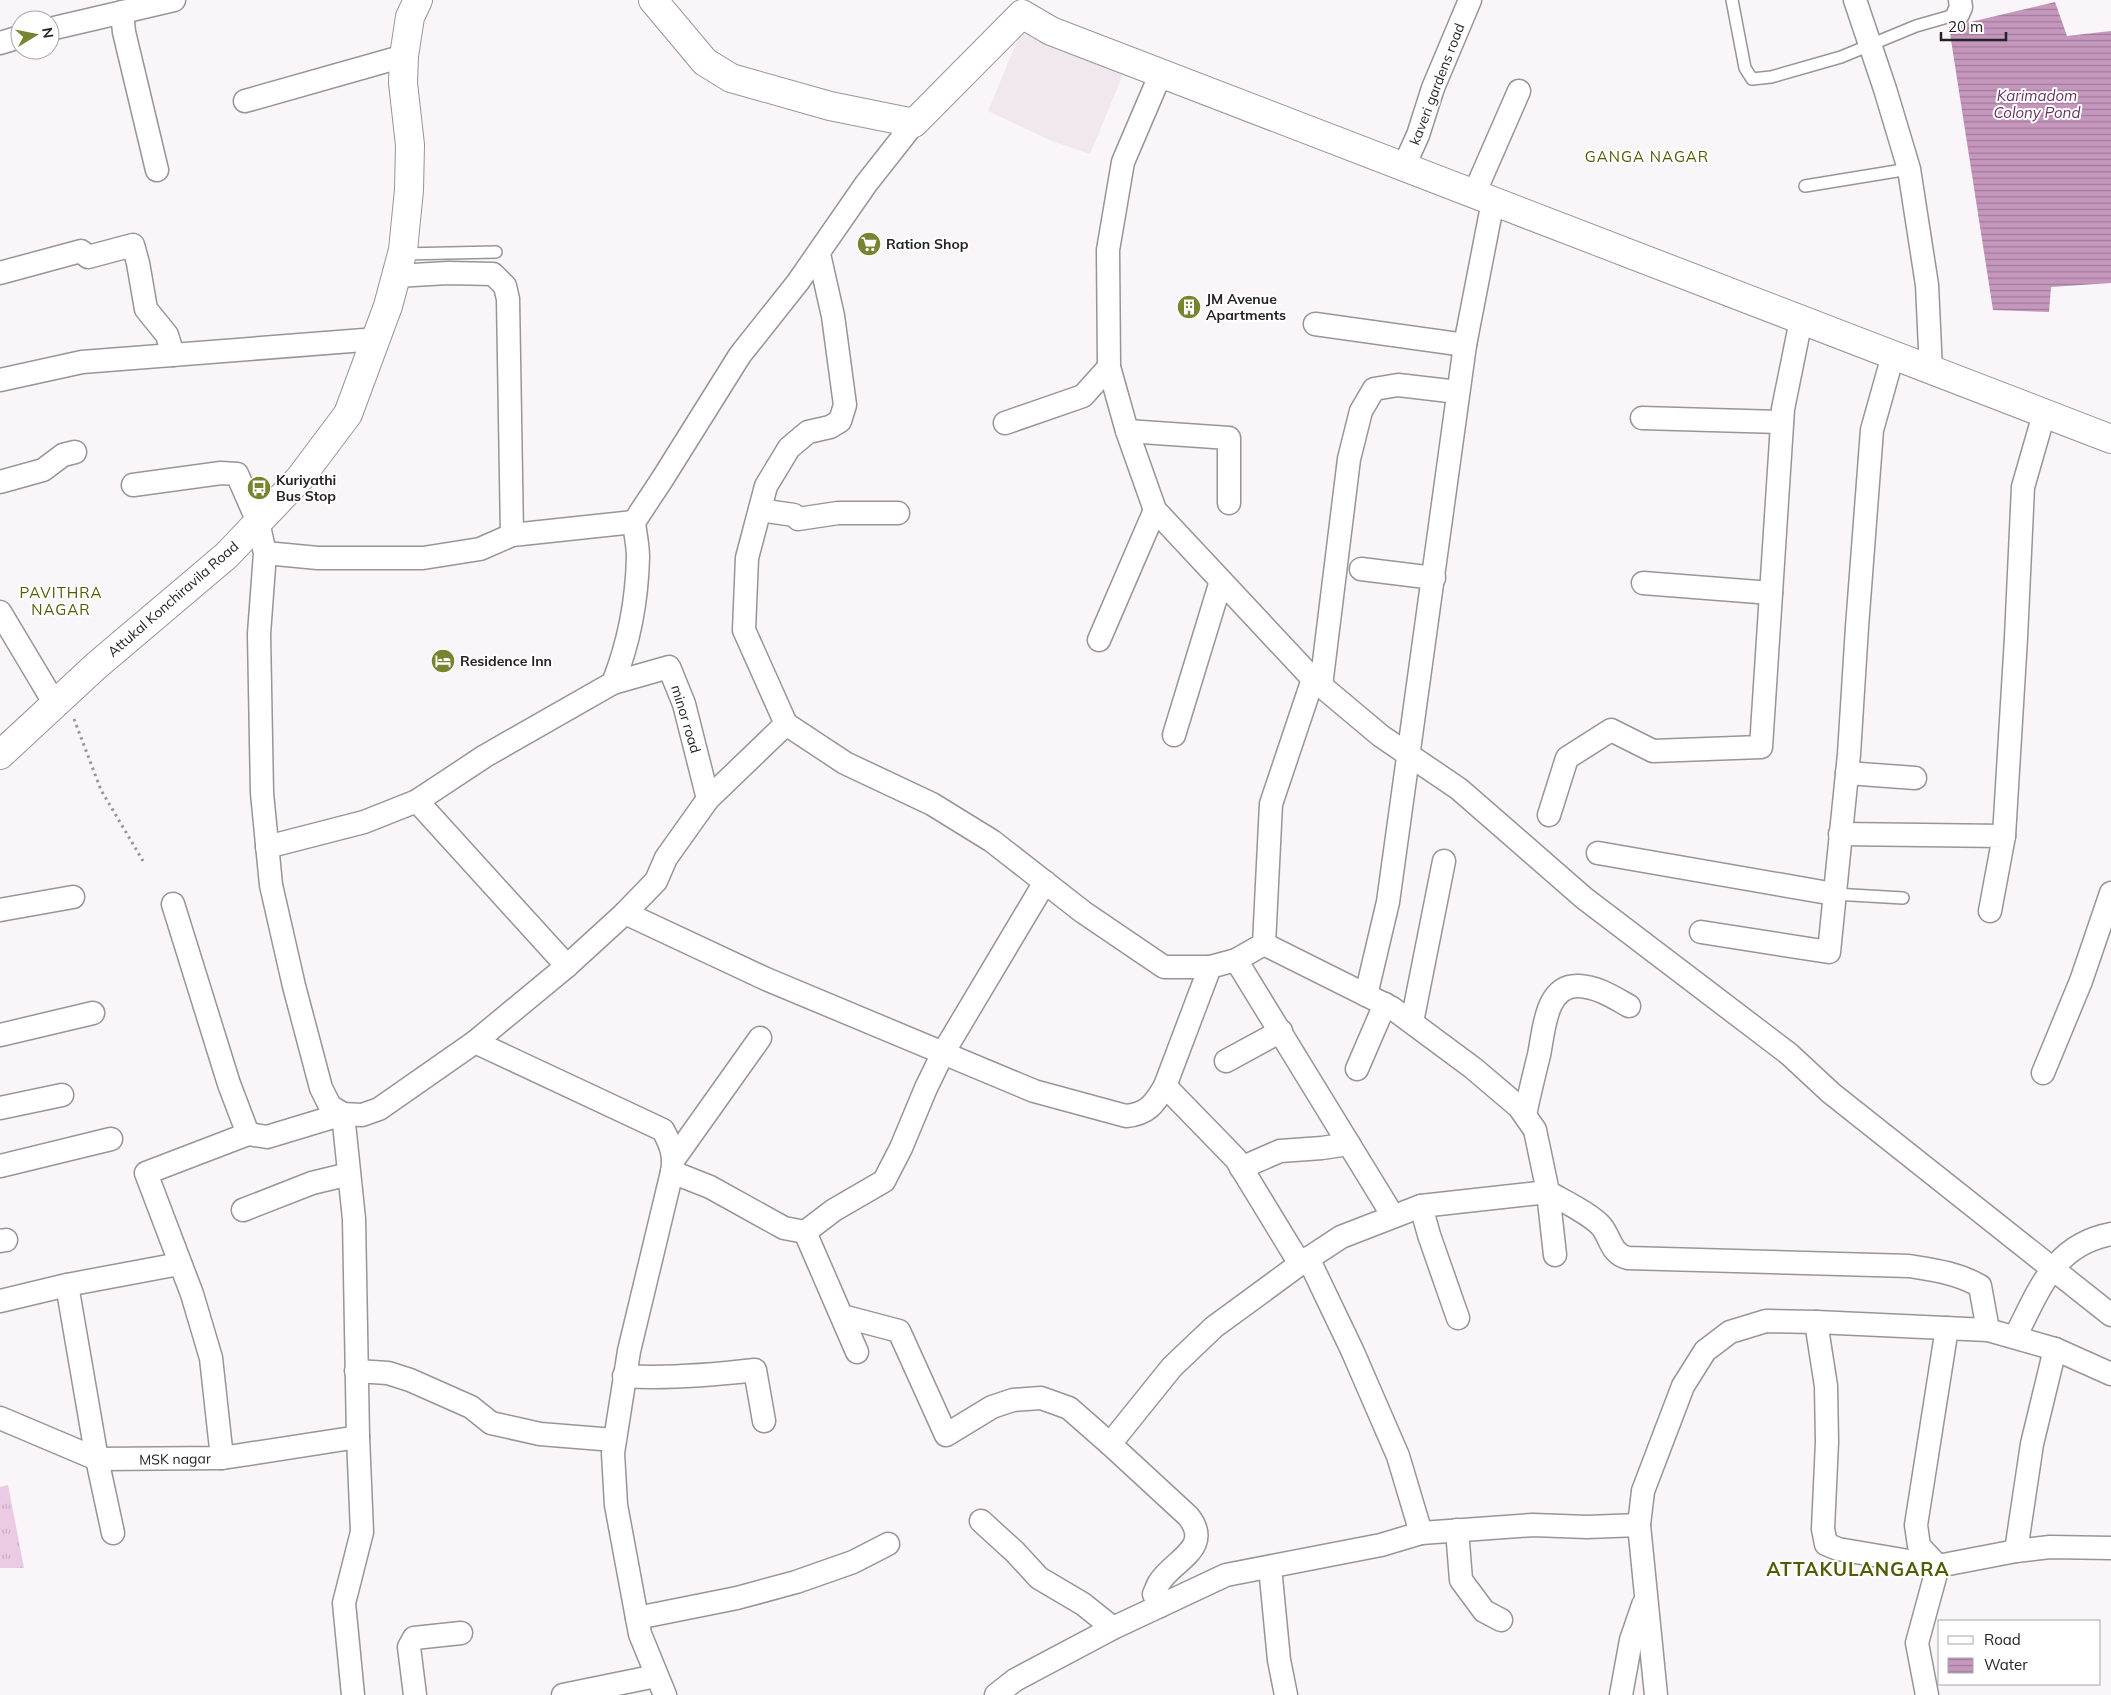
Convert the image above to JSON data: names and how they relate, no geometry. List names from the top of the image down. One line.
{"streets":{"street":["kaveri gardens road","Attukal Konchiravila Road","minor road","MSK nagar"]},"districts":["GANGA NAGAR","PAVITHRA NAGAR","ATTAKULANGARA"],"water":["Karimadom Colony Pond"],"places":{"supermarket":["Ration Shop"],"building":["JM Avenue Apartments"],"bus stop":["Kuriyathi Bus Stop"],"hotel":["Residence Inn"]},"legend":["Road","Water"],"scale_bar":"20 m","north":"right"}
